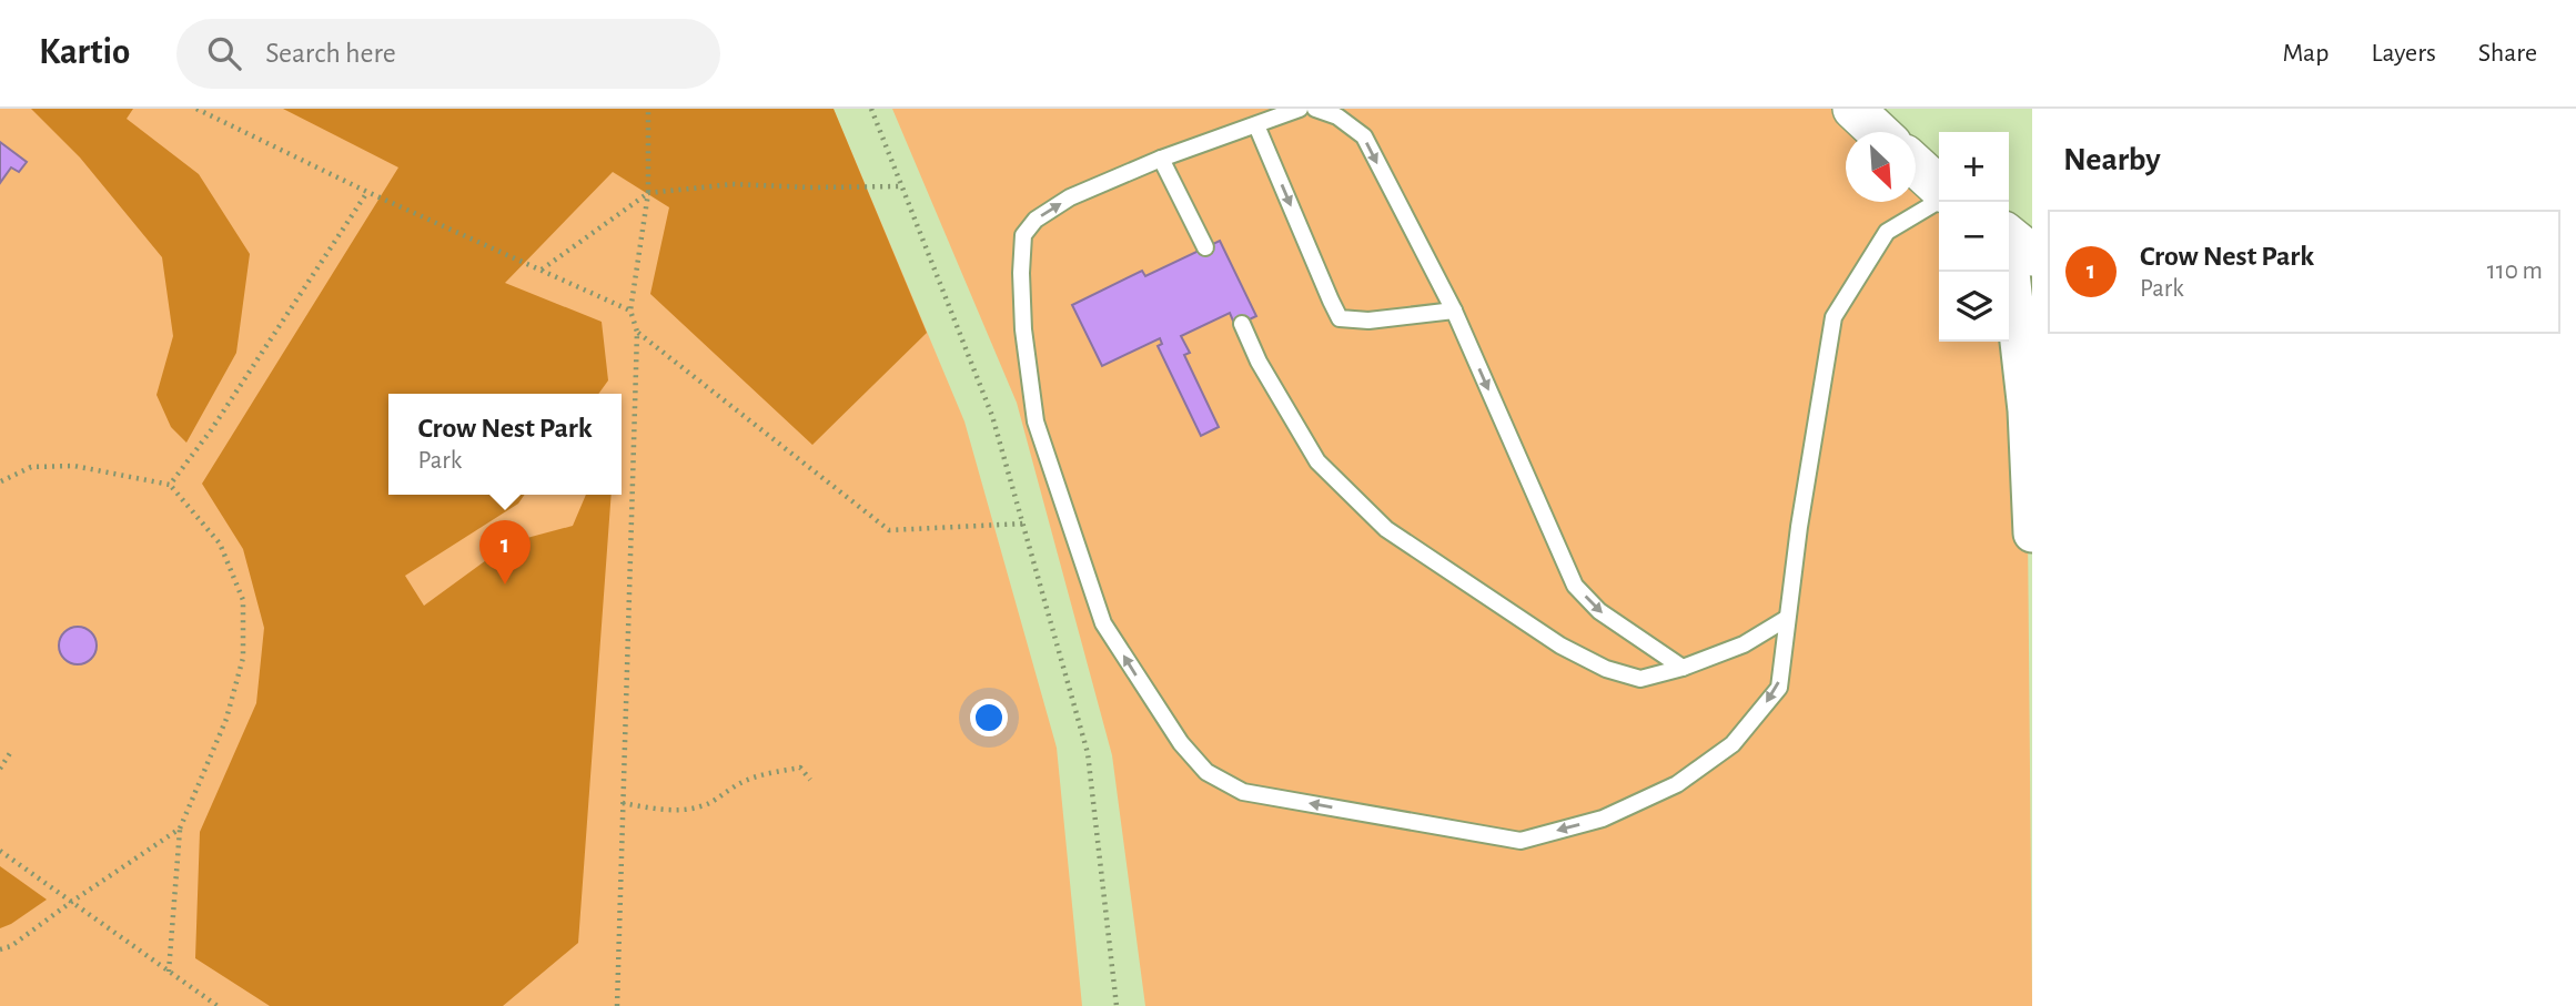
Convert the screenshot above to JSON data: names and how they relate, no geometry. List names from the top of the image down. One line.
{"north":"bottom right","page":{"header":"Kartio","search":"Search here","nav":["Map","Layers","Share"],"heading":"Nearby","map_buttons":["+","−"],"list":[{"mark":"1","name":"Crow Nest Park","note":"Park","value":"110 m"}],"popup":["Crow Nest Park","Park"],"pins":"1"}}
